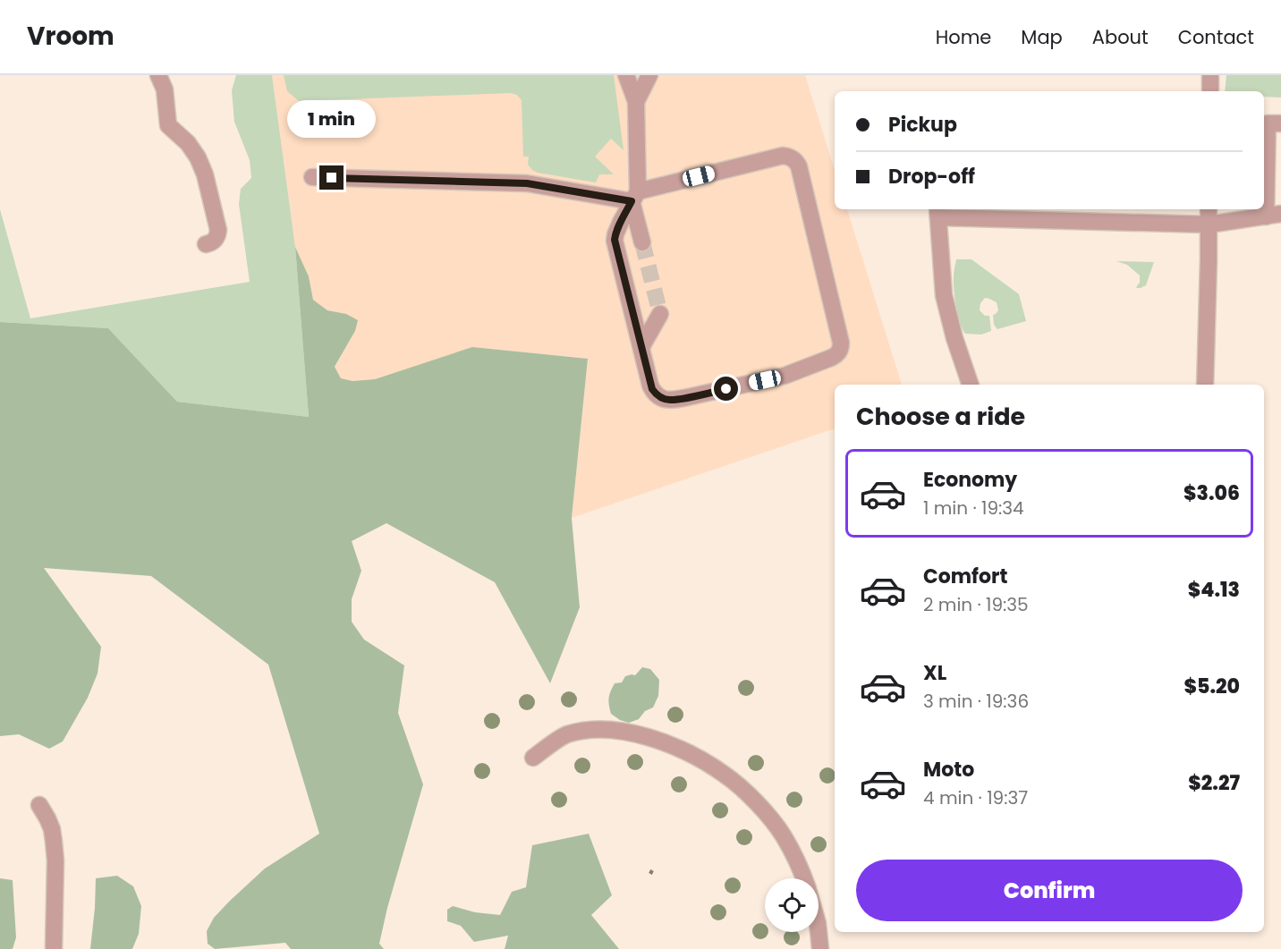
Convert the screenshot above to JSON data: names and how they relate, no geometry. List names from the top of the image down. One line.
{"page":{"header":"Vroom","nav":["Home","Map","About","Contact"],"banner":["Pickup","Drop-off"],"bubble":"1 min","heading":"Choose a ride","list":[{"name":"Economy","note":"1 min · 19:34","value":"$3.06"},{"name":"Comfort","note":"2 min · 19:35","value":"$4.13"},{"name":"XL","note":"3 min · 19:36","value":"$5.20"},{"name":"Moto","note":"4 min · 19:37","value":"$2.27"}],"buttons":"Confirm"}}
